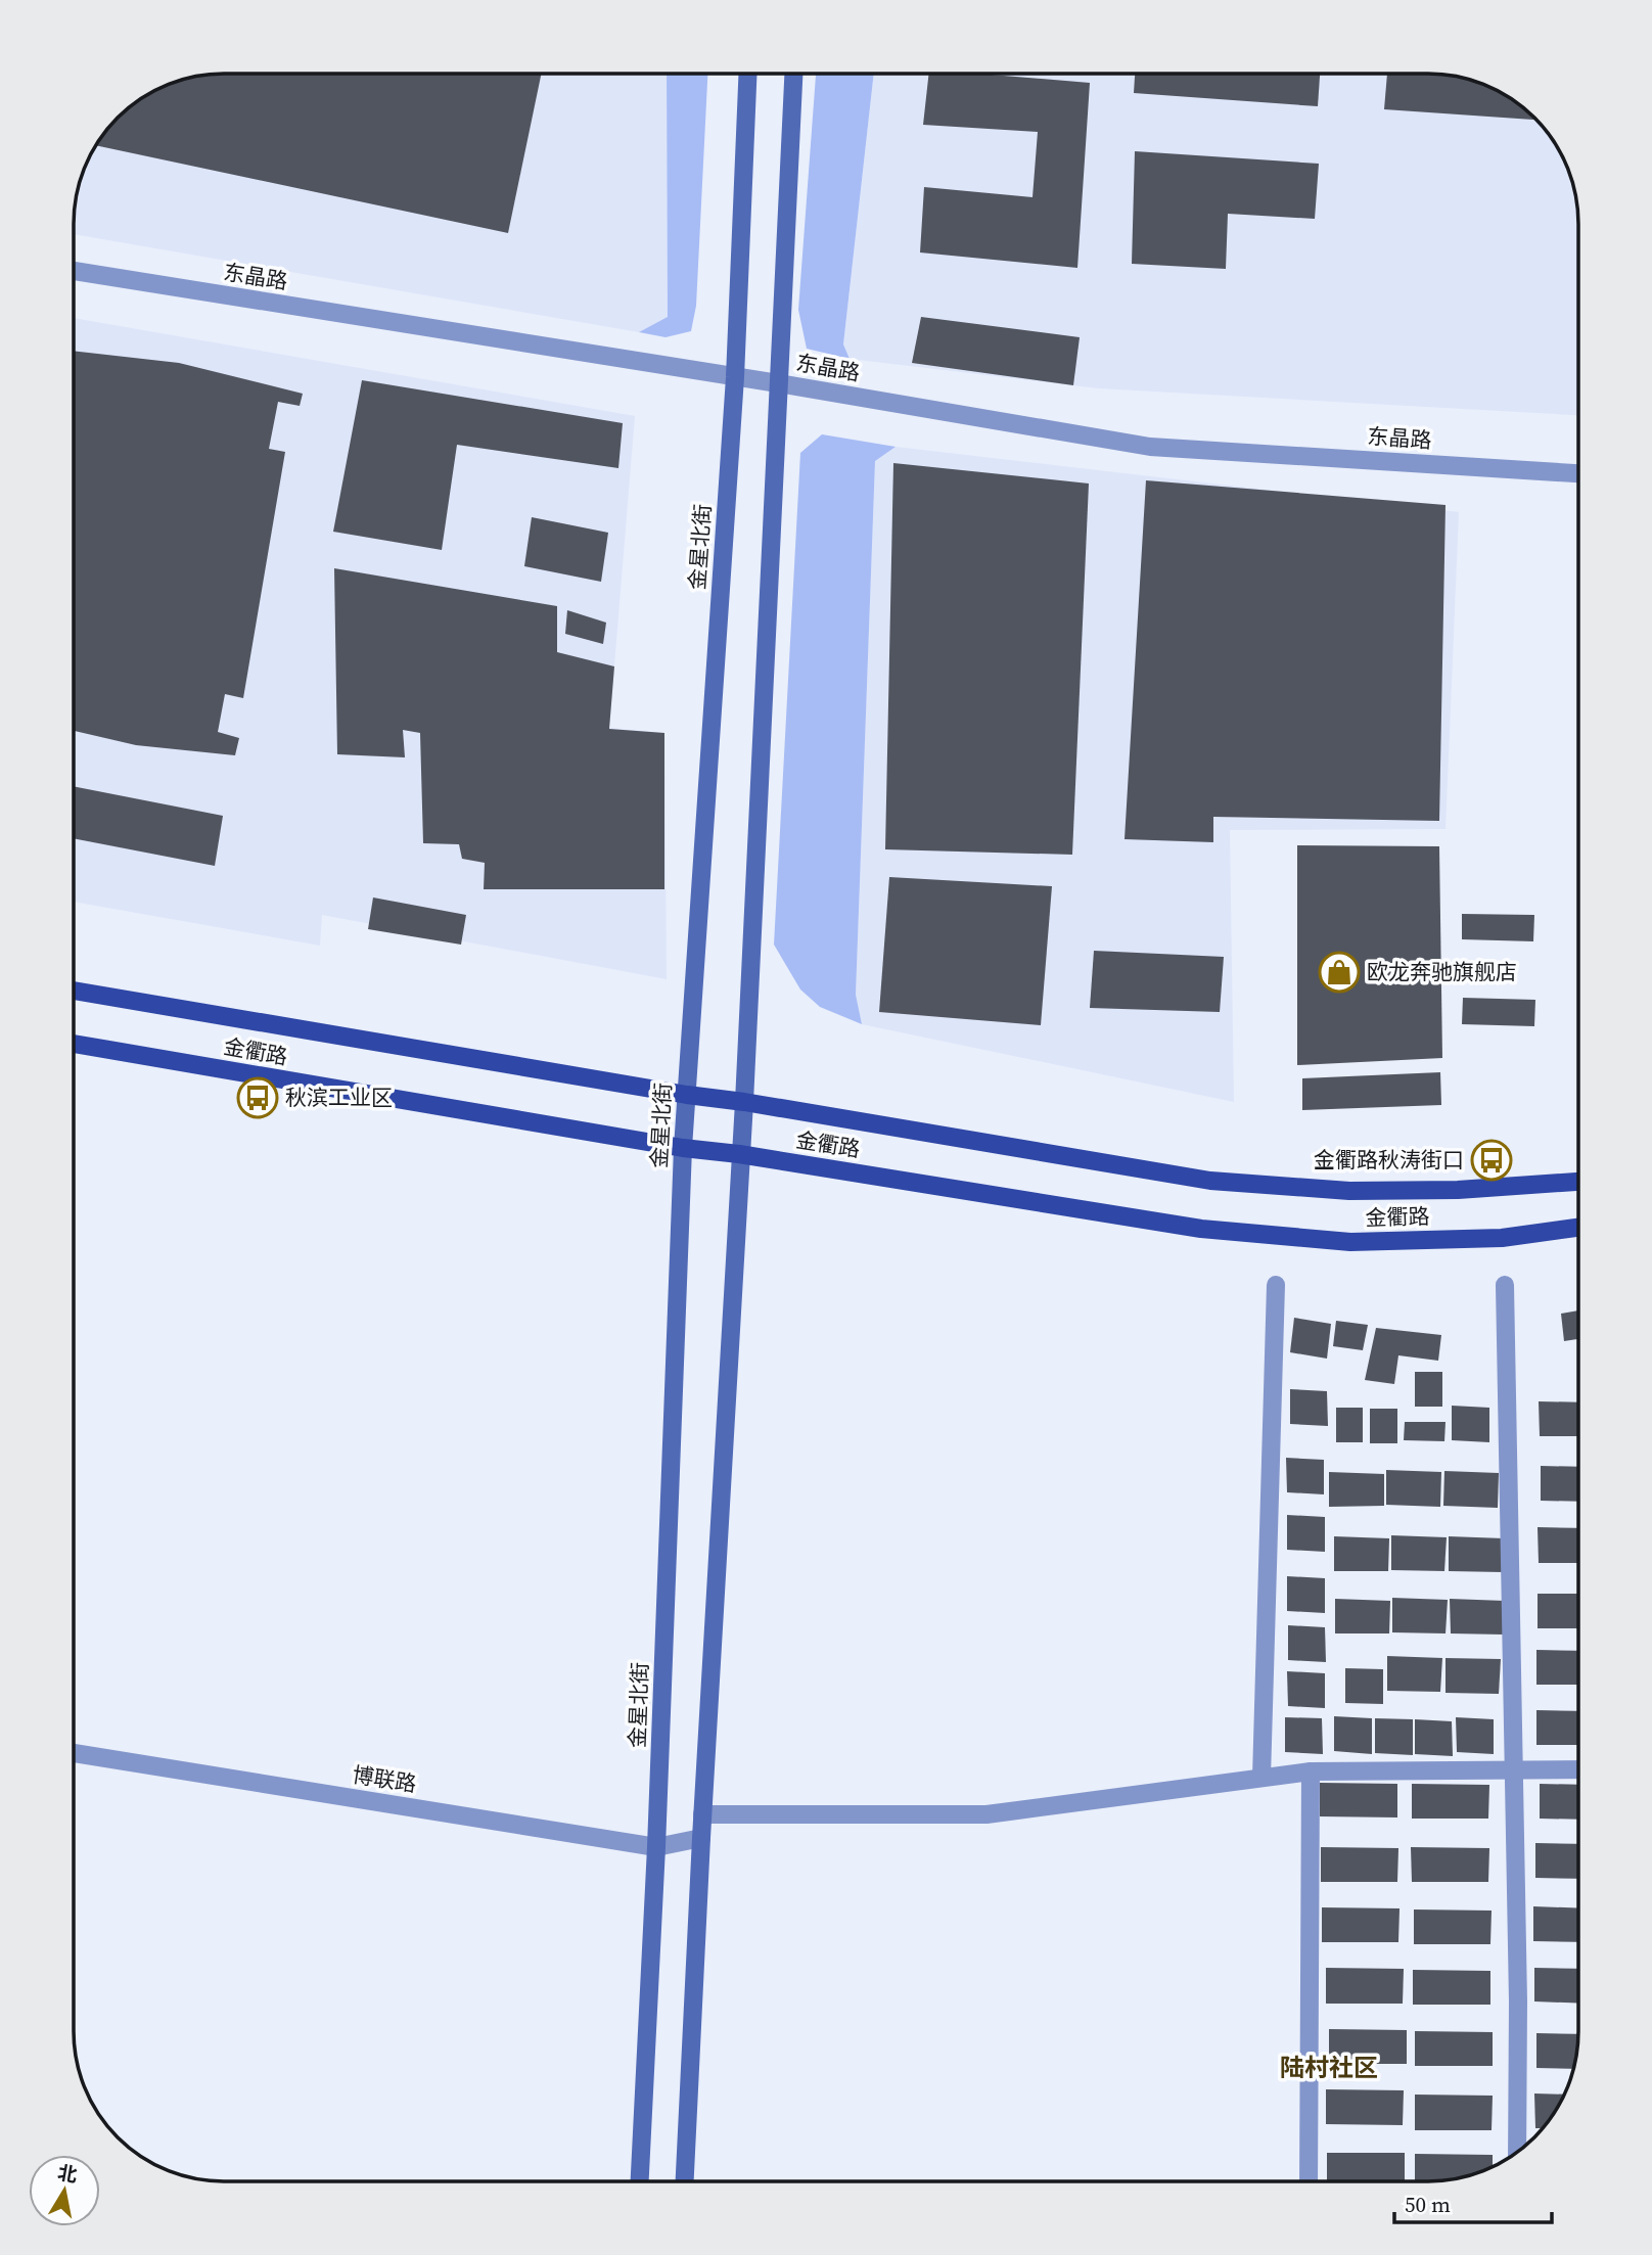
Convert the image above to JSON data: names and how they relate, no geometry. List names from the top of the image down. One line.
{"streets":{"main road":["金星北街","金衢路"],"street":["东晶路","博联路"]},"crossings":[["东晶路","金星北街"],["金星北街","金衢路"],["金星北街","博联路"]],"districts":["陆村社区"],"places":{"shop":["欧龙奔驰旗舰店"],"bus stop":["秋滨工业区","金衢路秋涛街口"]},"scale_bar":"50 m","north":"top"}
